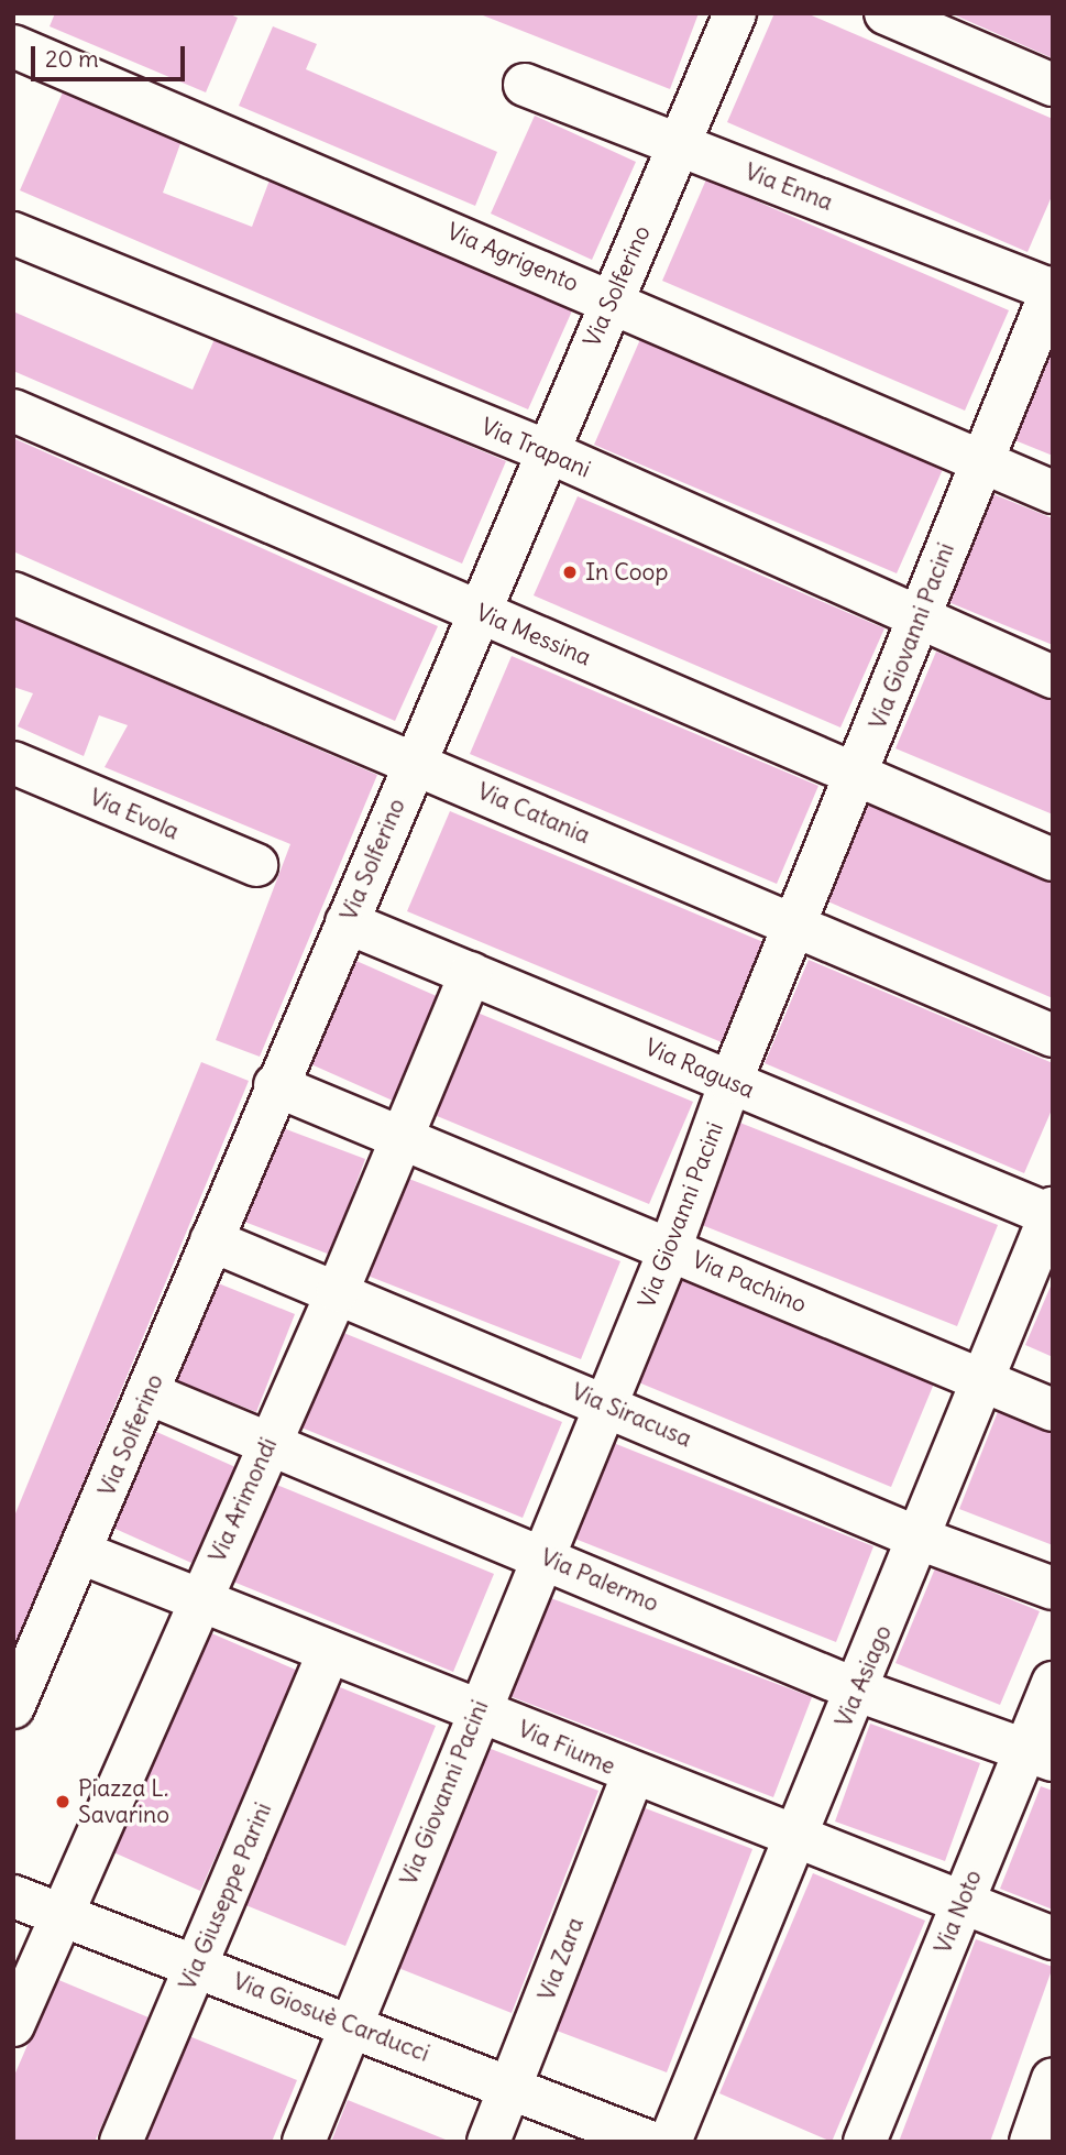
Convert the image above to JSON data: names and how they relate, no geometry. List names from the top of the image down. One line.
{"streets":{"street":["Via Enna","Via Agrigento","Via Solferino","Via Trapani","Via Messina","Via Giovanni Pacini","Via Catania","Via Evola","Via Ragusa","Via Pachino","Via Siracusa","Via Arimondi","Via Palermo","Via Asiago","Via Fiume","Via Giuseppe Parini","Via Noto","Via Zara","Via Giosuè Carducci"]},"crossings":[["Via Enna","Via Solferino"],["Via Enna","Via Giovanni Pacini"],["Via Agrigento","Via Solferino"],["Via Agrigento","Via Giovanni Pacini"],["Via Solferino","Via Trapani"],["Via Solferino","Via Messina"],["Via Solferino","Via Catania"],["Via Solferino","Via Ragusa"],["Via Solferino","Via Pachino"],["Via Solferino","Via Siracusa"],["Via Solferino","Via Palermo"],["Via Solferino","Via Fiume"],["Via Trapani","Via Giovanni Pacini"],["Via Messina","Via Giovanni Pacini"],["Via Giovanni Pacini","Via Catania"],["Via Giovanni Pacini","Via Ragusa"],["Via Giovanni Pacini","Via Pachino"],["Via Giovanni Pacini","Via Siracusa"],["Via Giovanni Pacini","Via Palermo"],["Via Giovanni Pacini","Via Fiume"],["Via Giovanni Pacini","Via Giosuè Carducci"],["Via Ragusa","Via Arimondi"],["Via Ragusa","Via Asiago"],["Via Pachino","Via Arimondi"],["Via Pachino","Via Asiago"],["Via Siracusa","Via Arimondi"],["Via Siracusa","Via Asiago"],["Via Arimondi","Via Palermo"],["Via Arimondi","Via Fiume"],["Via Arimondi","Via Giosuè Carducci"],["Via Palermo","Via Asiago"],["Via Palermo","Via Noto"],["Via Asiago","Via Fiume"],["Via Fiume","Via Giuseppe Parini"],["Via Fiume","Via Noto"],["Via Fiume","Via Zara"],["Via Giuseppe Parini","Via Giosuè Carducci"],["Via Zara","Via Giosuè Carducci"]],"places":["In Coop","Piazza L. Savarino"],"scale_bar":"20 m"}
